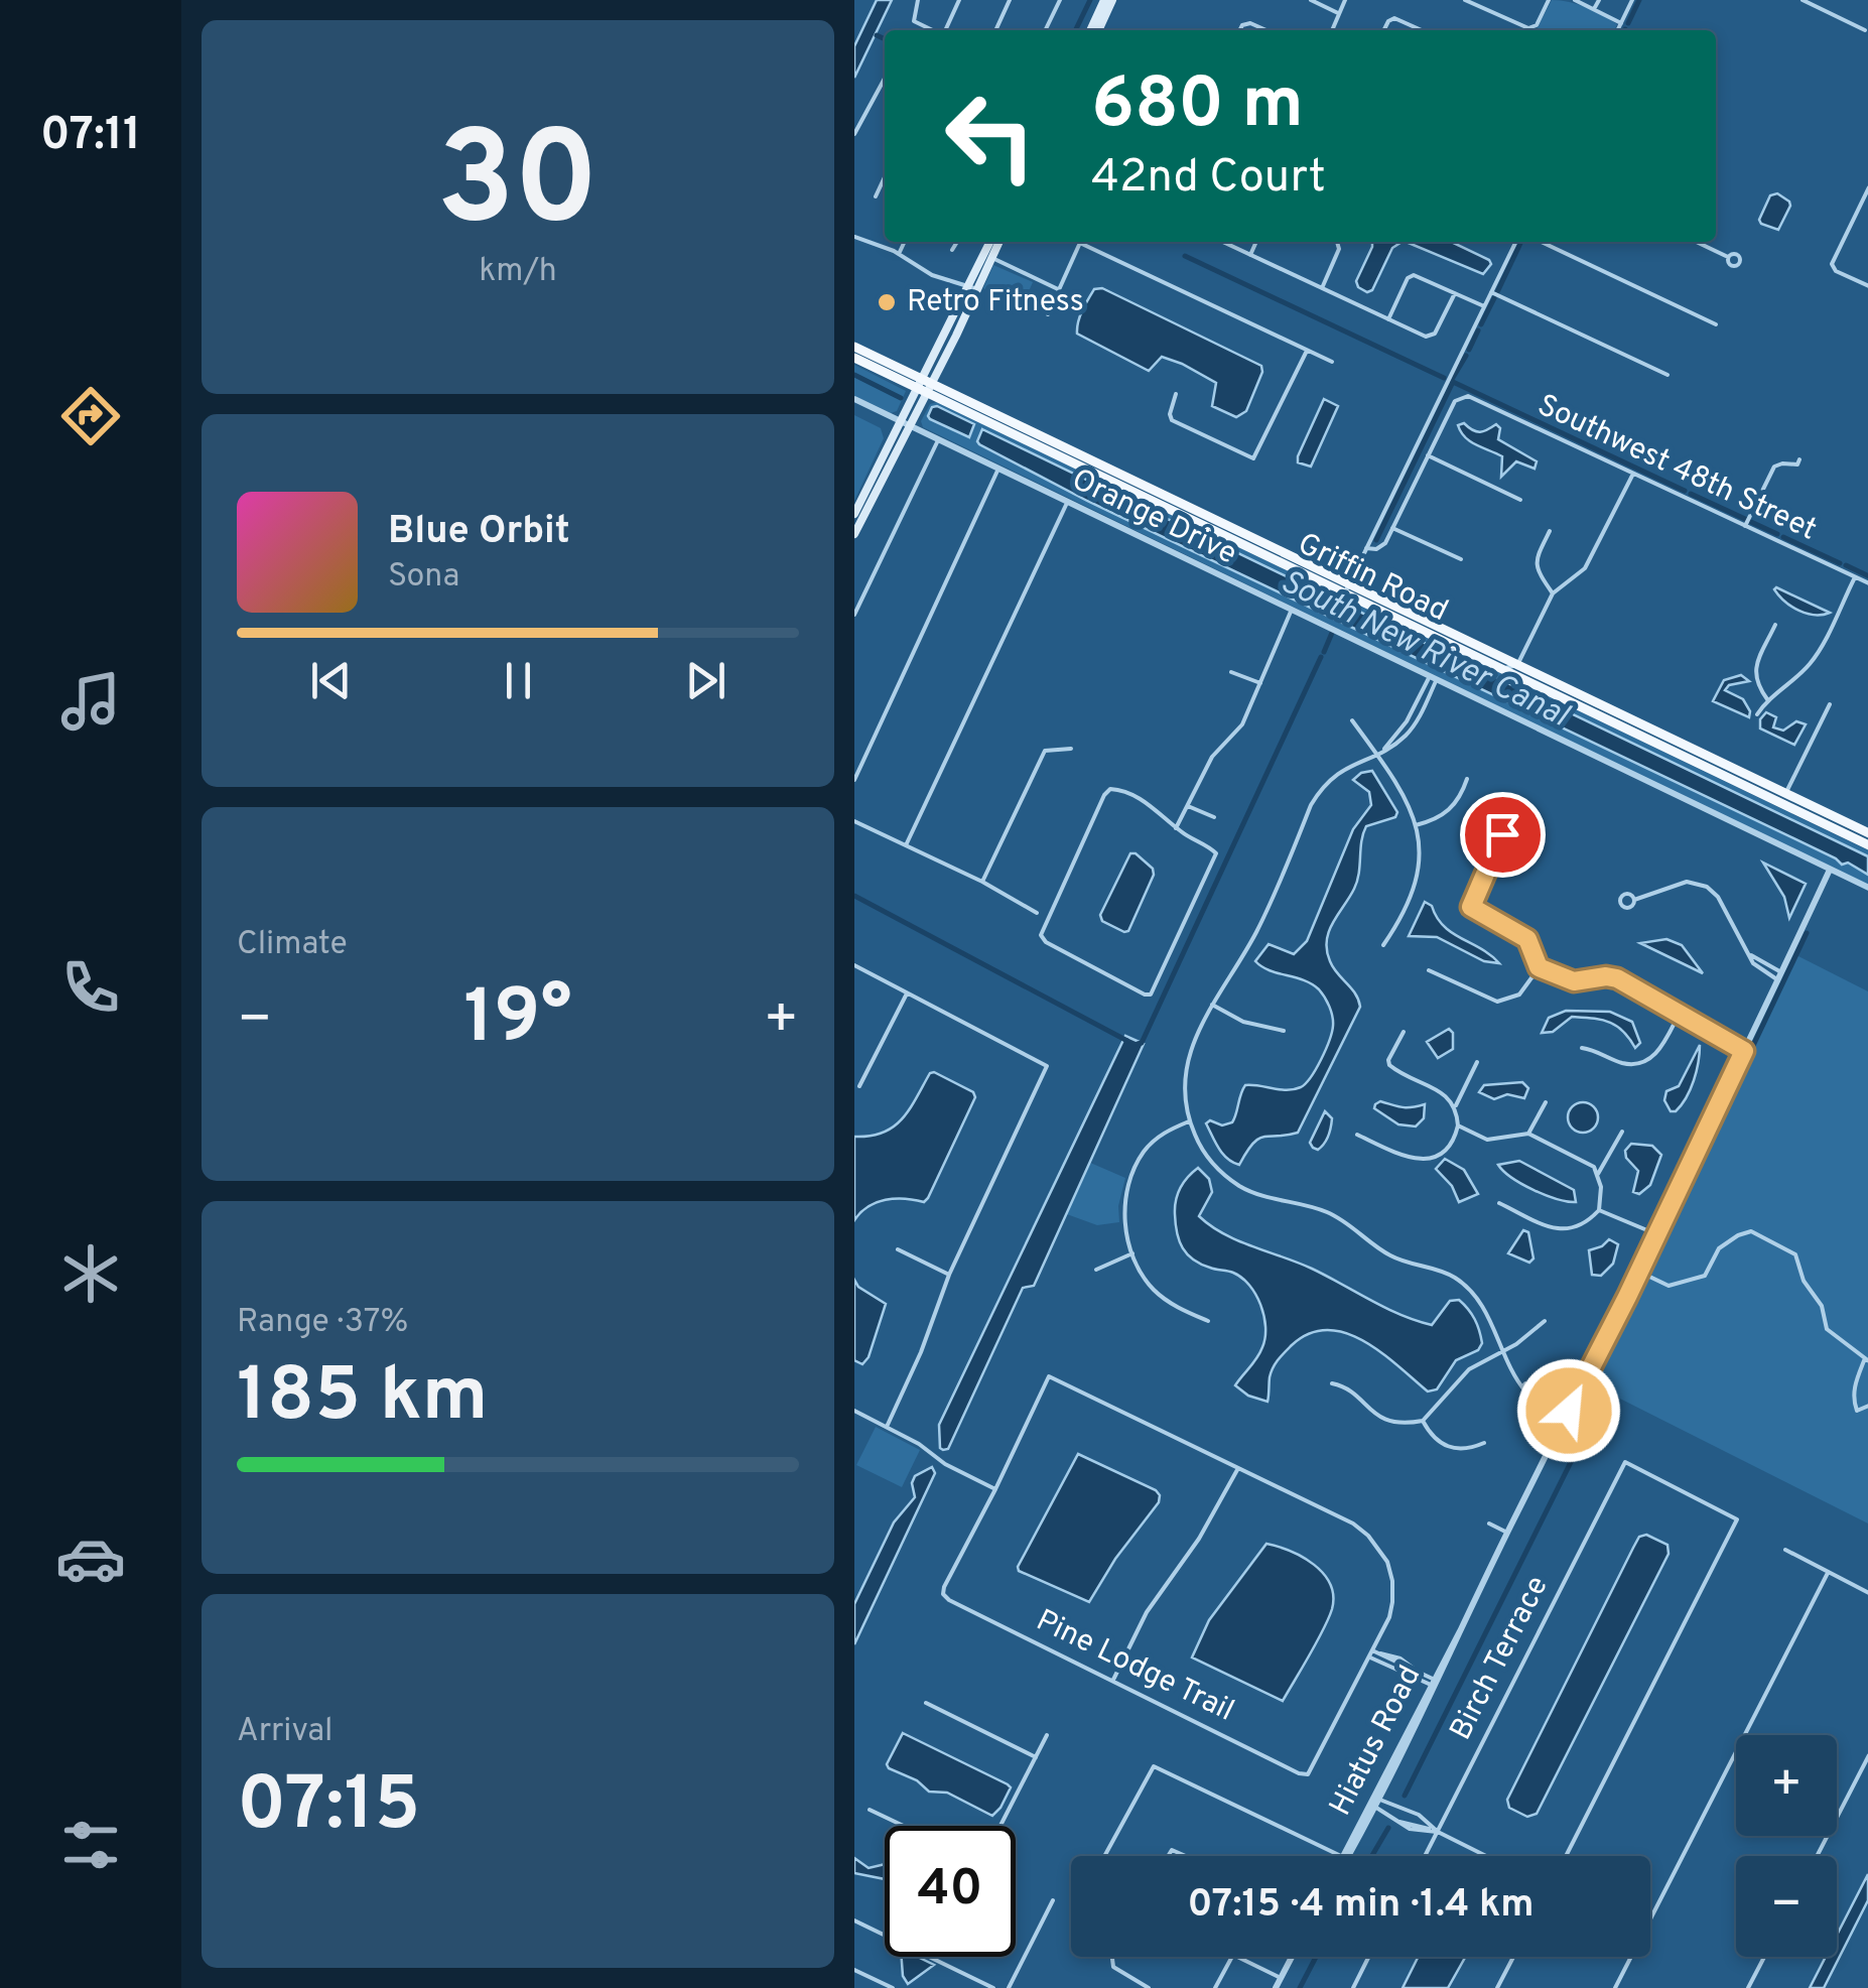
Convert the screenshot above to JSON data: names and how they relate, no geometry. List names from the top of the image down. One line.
{"streets":{"main road":["Griffin Road"],"street":["Southwest 48th Street","Orange Drive","Birch Terrace","Pine Lodge Trail","Hiatus Road"]},"crossings":[["Orange Drive","Hiatus Road"]],"water":["South New River Canal"],"places":["Retro Fitness"],"page":{"tabs":"07:11","tile":[["30","km/h"],"Climate",["Range · 37%","185 km"],["Arrival","07:15"]],"turn":["680 m","42nd Court"],"song":["Blue Orbit","Sona"],"heat":["−","19°","+"],"map_buttons":["+","−"],"limit":"40","trip":"07:15 · 4 min · 1.4 km"}}
